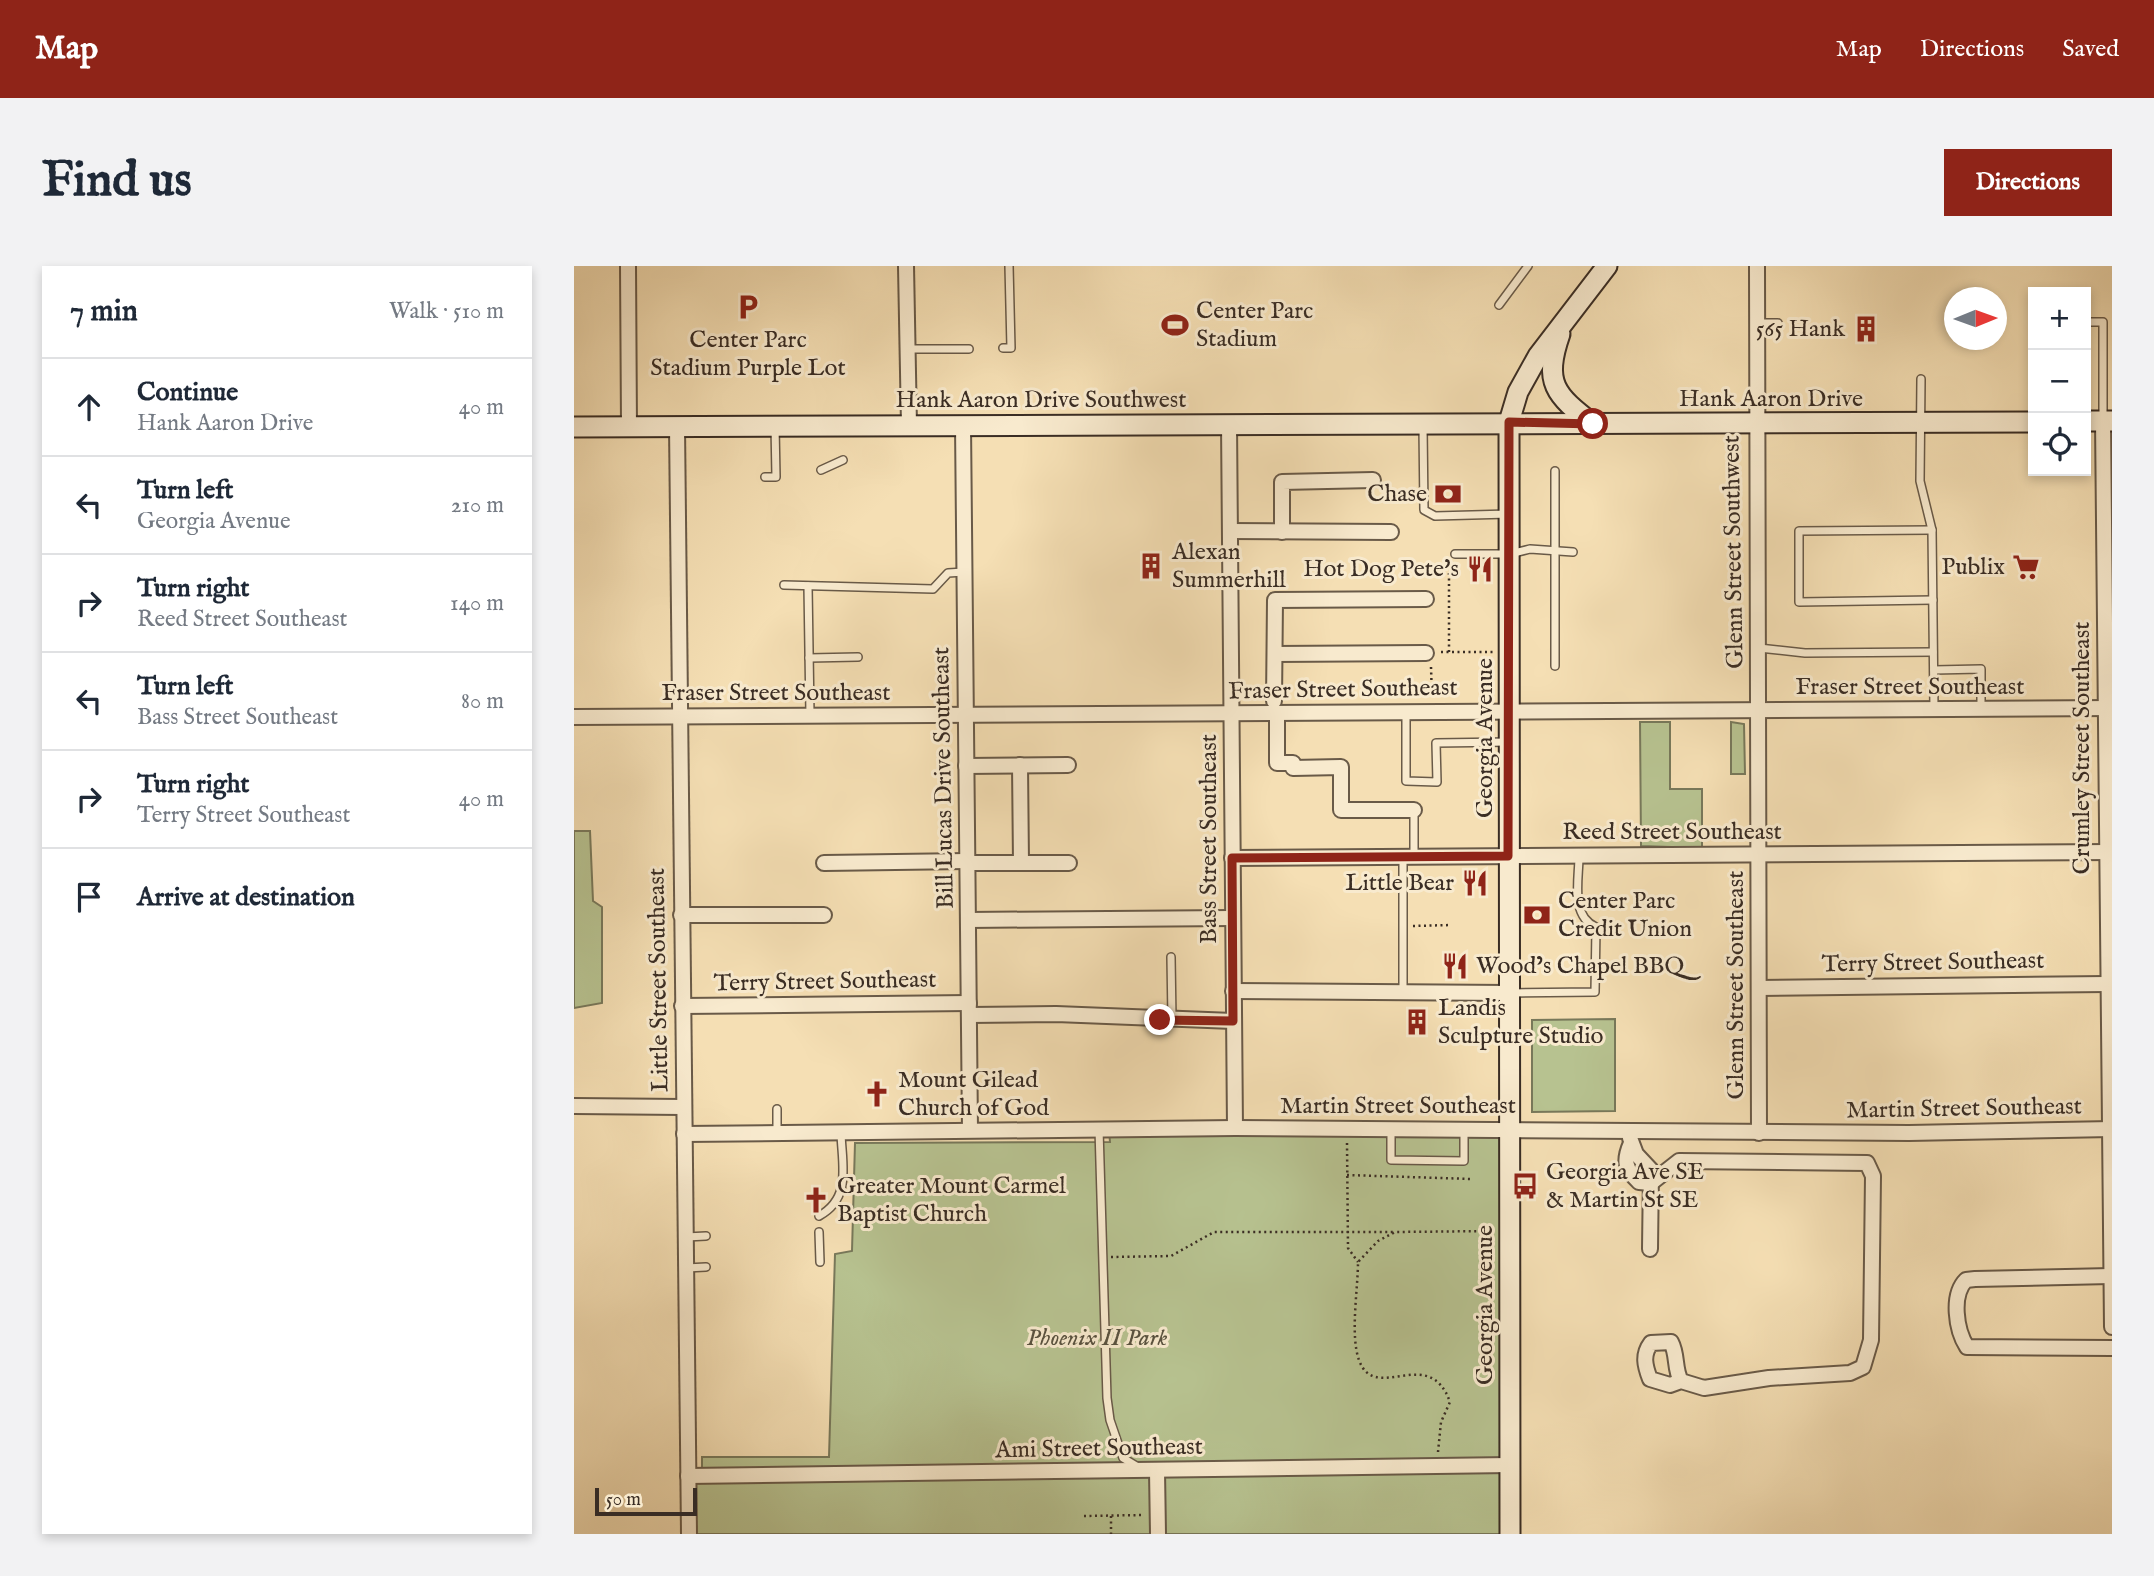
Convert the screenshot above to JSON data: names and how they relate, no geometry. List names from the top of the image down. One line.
{"streets":{"main road":["Hank Aaron Drive","Hank Aaron Drive Southwest","Georgia Avenue"],"street":["Glenn Street Southwest","Fraser Street Southeast","Crumley Street Southeast","Bill Lucas Drive Southeast","Reed Street Southeast","Bass Street Southeast","Terry Street Southeast","Little Street Southeast","Glenn Street Southeast","Martin Street Southeast","Ami Street Southeast"]},"crossings":[["Hank Aaron Drive","Hank Aaron Drive Southwest"],["Hank Aaron Drive","Glenn Street Southwest"],["Hank Aaron Drive","Georgia Avenue"],["Hank Aaron Drive Southwest","Georgia Avenue"],["Hank Aaron Drive Southwest","Bill Lucas Drive Southeast"],["Hank Aaron Drive Southwest","Bass Street Southeast"],["Hank Aaron Drive Southwest","Little Street Southeast"],["Glenn Street Southwest","Fraser Street Southeast"],["Glenn Street Southwest","Glenn Street Southeast"],["Fraser Street Southeast","Georgia Avenue"],["Fraser Street Southeast","Crumley Street Southeast"],["Fraser Street Southeast","Bill Lucas Drive Southeast"],["Fraser Street Southeast","Bass Street Southeast"],["Fraser Street Southeast","Little Street Southeast"],["Fraser Street Southeast","Glenn Street Southeast"],["Georgia Avenue","Reed Street Southeast"],["Georgia Avenue","Martin Street Southeast"],["Georgia Avenue","Ami Street Southeast"],["Crumley Street Southeast","Reed Street Southeast"],["Crumley Street Southeast","Terry Street Southeast"],["Crumley Street Southeast","Martin Street Southeast"],["Bill Lucas Drive Southeast","Terry Street Southeast"],["Bill Lucas Drive Southeast","Martin Street Southeast"],["Reed Street Southeast","Bass Street Southeast"],["Reed Street Southeast","Glenn Street Southeast"],["Bass Street Southeast","Terry Street Southeast"],["Bass Street Southeast","Martin Street Southeast"],["Terry Street Southeast","Little Street Southeast"],["Terry Street Southeast","Glenn Street Southeast"],["Little Street Southeast","Martin Street Southeast"],["Little Street Southeast","Ami Street Southeast"],["Glenn Street Southeast","Martin Street Southeast"]],"parks":["Phoenix II Park"],"places":{"parking":["Center Parc Stadium Purple Lot"],"sports":["Center Parc Stadium"],"building":["565 Hank","Alexan Summerhill","Landis Sculpture Studio"],"bank":["Chase","Center Parc Credit Union"],"supermarket":["Publix"],"restaurant":["Hot Dog Pete's","Little Bear","Wood’s Chapel BBQ"],"church":["Mount Gilead Church of God","Greater Mount Carmel Baptist Church"],"bus stop":["Georgia Ave SE & Martin St SE"]},"scale_bar":"50 m","north":"right","page":{"header":"Map","nav":["Map","Directions","Saved"],"buttons":"Directions","title":"Find us","heading":["7 min","Walk · 510 m"],"map_buttons":["+","−"],"list":[["Continue","Hank Aaron Drive","40 m"],["Turn left","Georgia Avenue","210 m"],["Turn right","Reed Street Southeast","140 m"],["Turn left","Bass Street Southeast","80 m"],["Turn right","Terry Street Southeast","40 m"],"Arrive at destination"],"scale":"50 m"}}
